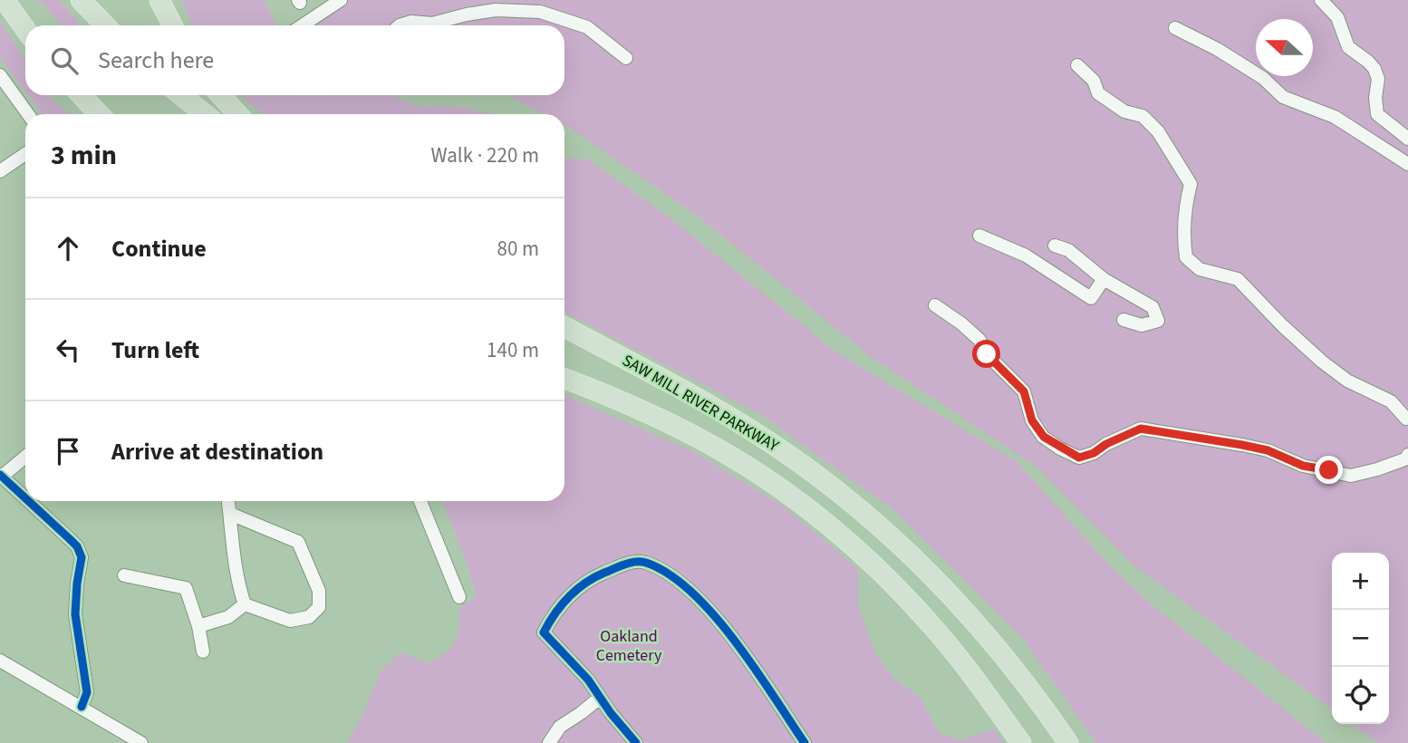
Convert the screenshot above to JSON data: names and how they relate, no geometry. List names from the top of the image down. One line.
{"streets":{"highway":["SAW MILL RIVER PARKWAY"]},"parks":["Oakland Cemetery"],"north":"left","page":{"search":"Search here","heading":["3 min","Walk · 220 m"],"list":[["Continue","80 m"],["Turn left","140 m"],"Arrive at destination"],"map_buttons":["+","−"]}}
